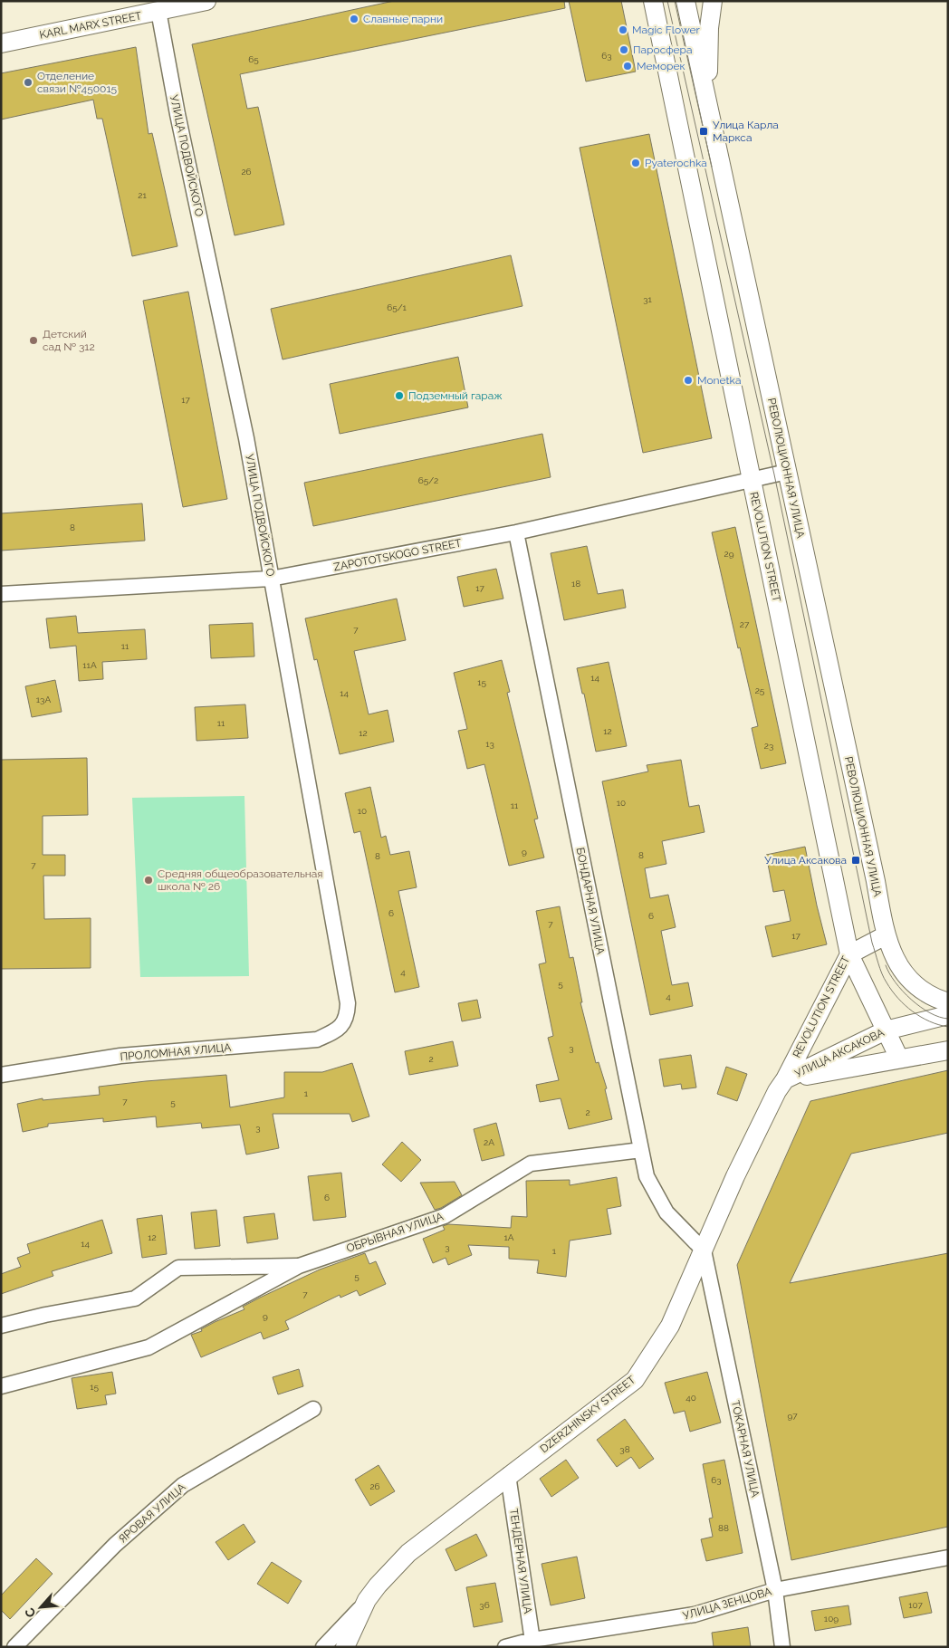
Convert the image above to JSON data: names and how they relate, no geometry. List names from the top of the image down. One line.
{"streets":{"street":["KARL MARX STREET","УЛИЦА ПОДВОЙСКОГО","РЕВОЛЮЦИОННАЯ УЛИЦА","REVOLUTION STREET","ZAPOTOTSKOGO STREET","БОНДАРНАЯ УЛИЦА","ПРОЛОМНАЯ УЛИЦА","УЛИЦА АКСАКОВА","ОБРЫВНАЯ УЛИЦА","DZERZHINSKY STREET","ТОКАРНАЯ УЛИЦА","ЯРОВАЯ УЛИЦА","ТЕНДЕРНАЯ УЛИЦА","УЛИЦА ЗЕНЦОВА"]},"crossings":[["KARL MARX STREET","УЛИЦА ПОДВОЙСКОГО"],["УЛИЦА ПОДВОЙСКОГО","ZAPOTOTSKOGO STREET"],["УЛИЦА ПОДВОЙСКОГО","ПРОЛОМНАЯ УЛИЦА"],["РЕВОЛЮЦИОННАЯ УЛИЦА","ZAPOTOTSKOGO STREET"],["REVOLUTION STREET","ZAPOTOTSKOGO STREET"],["REVOLUTION STREET","УЛИЦА АКСАКОВА"],["REVOLUTION STREET","DZERZHINSKY STREET"],["ZAPOTOTSKOGO STREET","БОНДАРНАЯ УЛИЦА"],["БОНДАРНАЯ УЛИЦА","ОБРЫВНАЯ УЛИЦА"],["БОНДАРНАЯ УЛИЦА","DZERZHINSKY STREET"],["БОНДАРНАЯ УЛИЦА","ТОКАРНАЯ УЛИЦА"],["УЛИЦА АКСАКОВА","DZERZHINSKY STREET"],["DZERZHINSKY STREET","ТОКАРНАЯ УЛИЦА"],["DZERZHINSKY STREET","ТЕНДЕРНАЯ УЛИЦА"],["ТОКАРНАЯ УЛИЦА","УЛИЦА ЗЕНЦОВА"],["ТЕНДЕРНАЯ УЛИЦА","УЛИЦА ЗЕНЦОВА"]],"places":{"other":["Славные парни","Magic Flower","Паросфера","Меморек","Отделение связи №450015","Pyaterochka","Детский сад № 312","Monetka","Подземный гараж","Средняя общеобразовательная школа № 26"],"transit":["Улица Карла Маркса","Улица Аксакова"]},"house_numbers":["63","65","26","21","31","65/1","17","65/2","8","29","18","17","27","7","11","11А","14","15","25","14","13А","11","12","12","13","23","10","11","10","9","8","8","7","6","6","7","17","4","5","4","3","2","1","7","5","2","3","2А","6","12","1А","14","3","1","5","7","9","15","40","97","38","63","26","88","36","107","109"],"north":"bottom left"}
